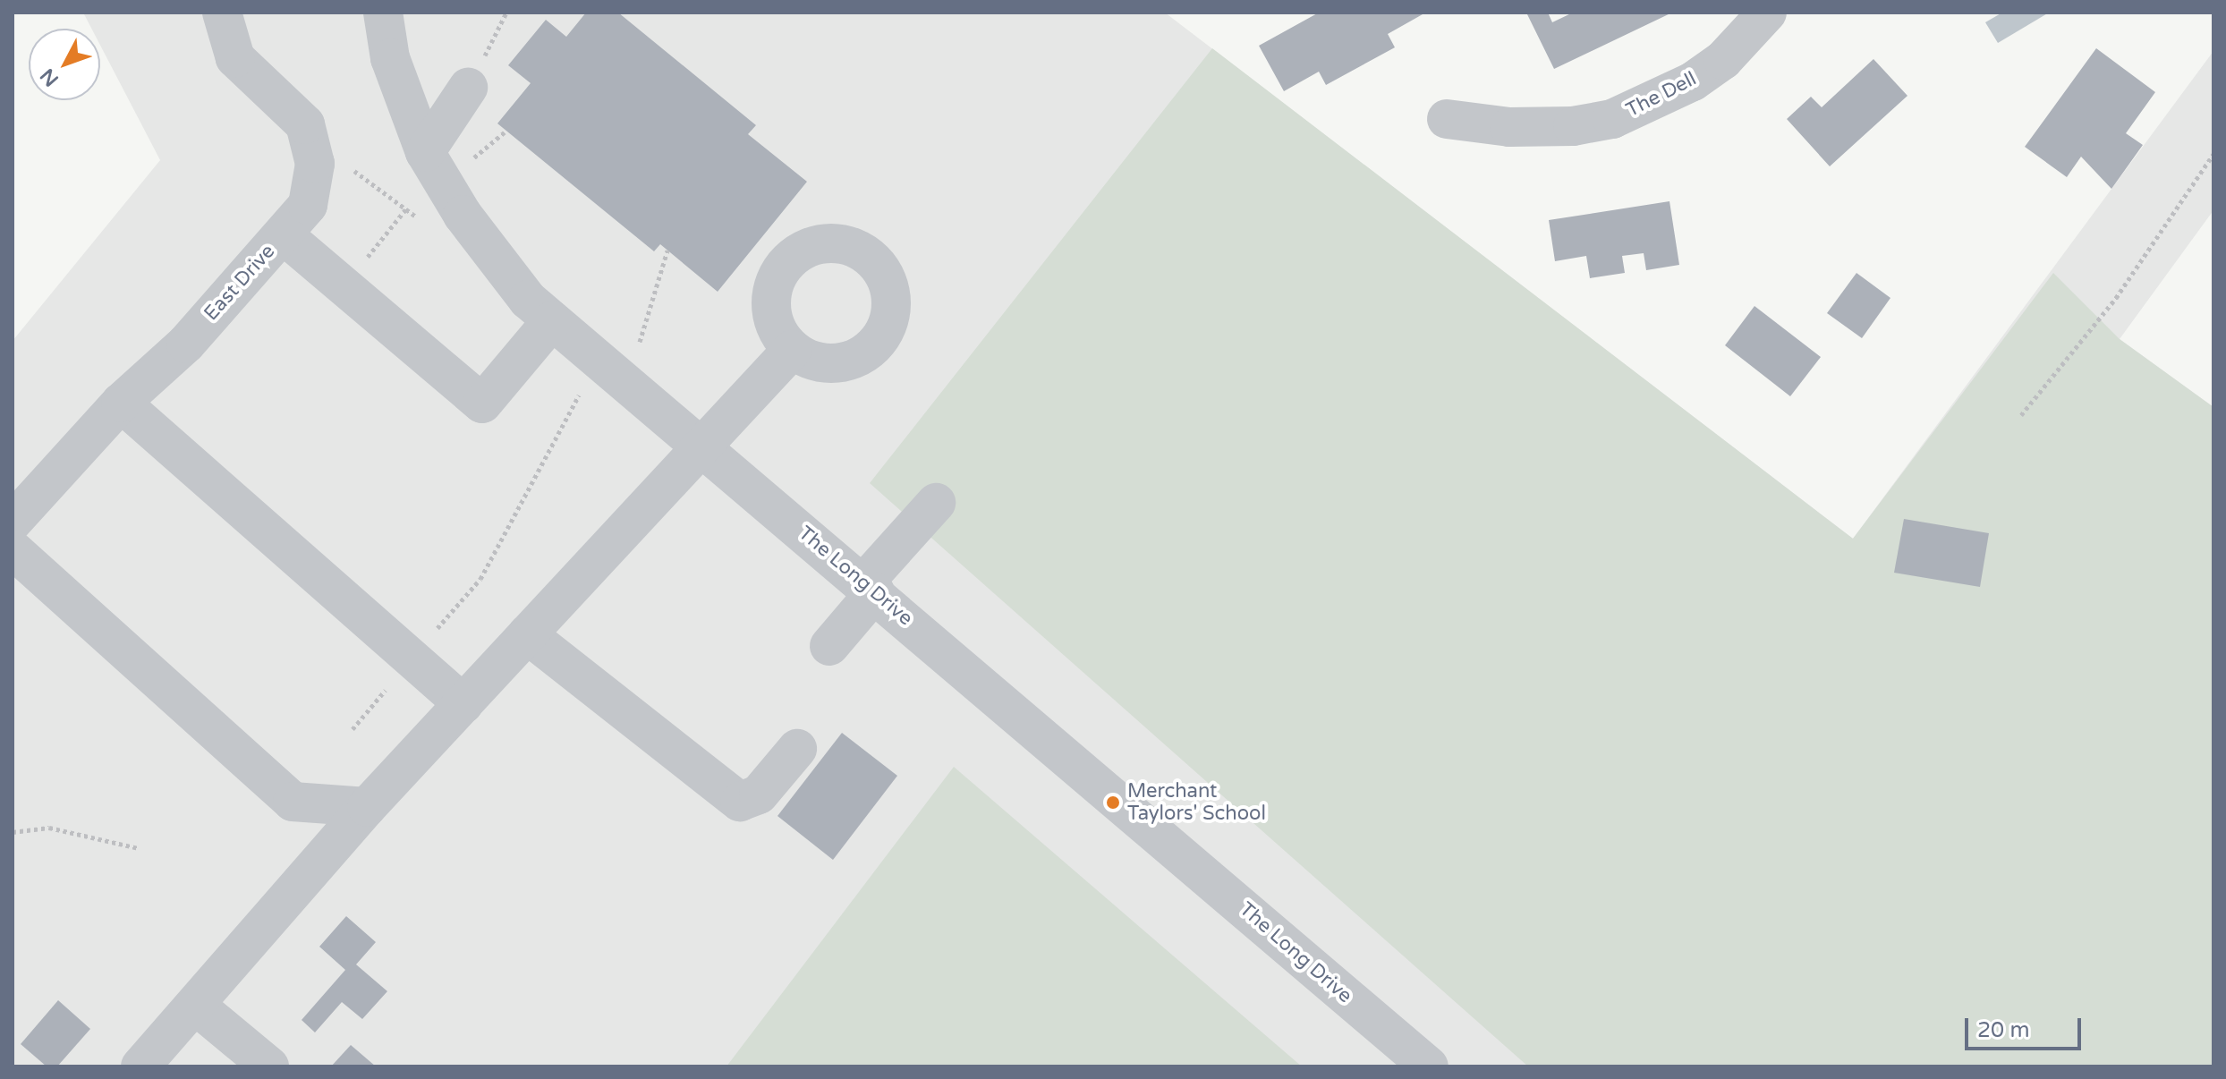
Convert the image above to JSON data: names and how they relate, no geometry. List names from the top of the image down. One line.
{"streets":{"street":["The Dell","East Drive","The Long Drive"]},"places":["Merchant Taylors' School"],"scale_bar":"20 m","north":"bottom left"}
